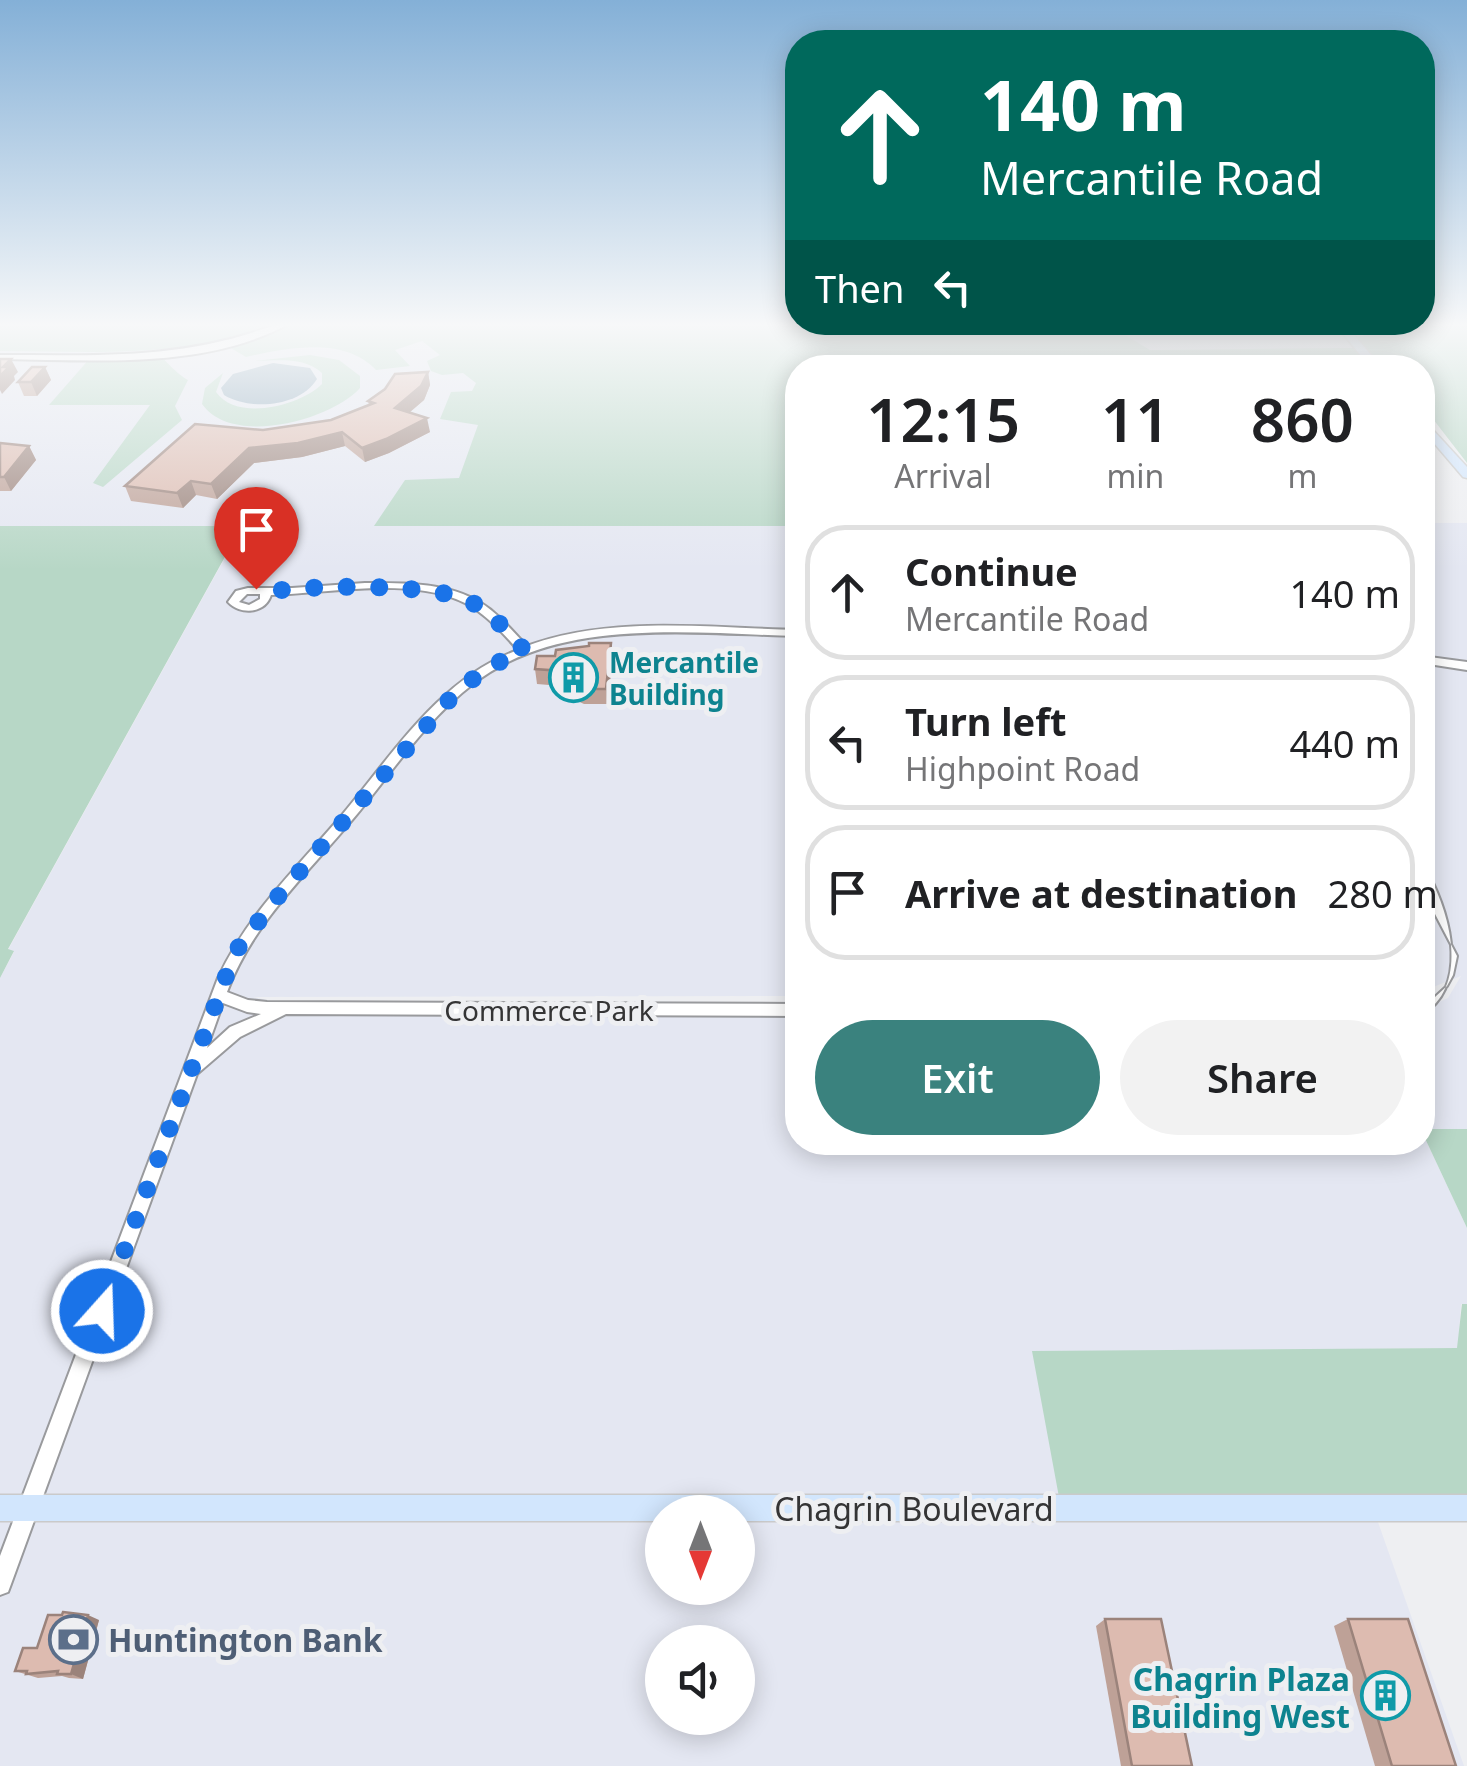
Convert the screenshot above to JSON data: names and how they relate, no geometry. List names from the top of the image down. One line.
{"streets":{"main road":["Chagrin Boulevard"],"street":["Commerce Park"]},"crossings":[["Commerce Park","Chagrin Boulevard"]],"places":{"building":["Mercantile Building","Chagrin Plaza Building West"],"bank":["Huntington Bank"]},"north":"bottom","page":{"turn":["140 m","Mercantile Road"],"then":"Then","eta":["12:15","Arrival","11","min","860","m"],"list":[{"name":"Continue","note":"Mercantile Road","value":"140 m"},{"name":"Turn left","note":"Highpoint Road","value":"440 m"},{"name":"Arrive at destination","value":"280 m"}],"buttons":["Exit","Share"]}}
